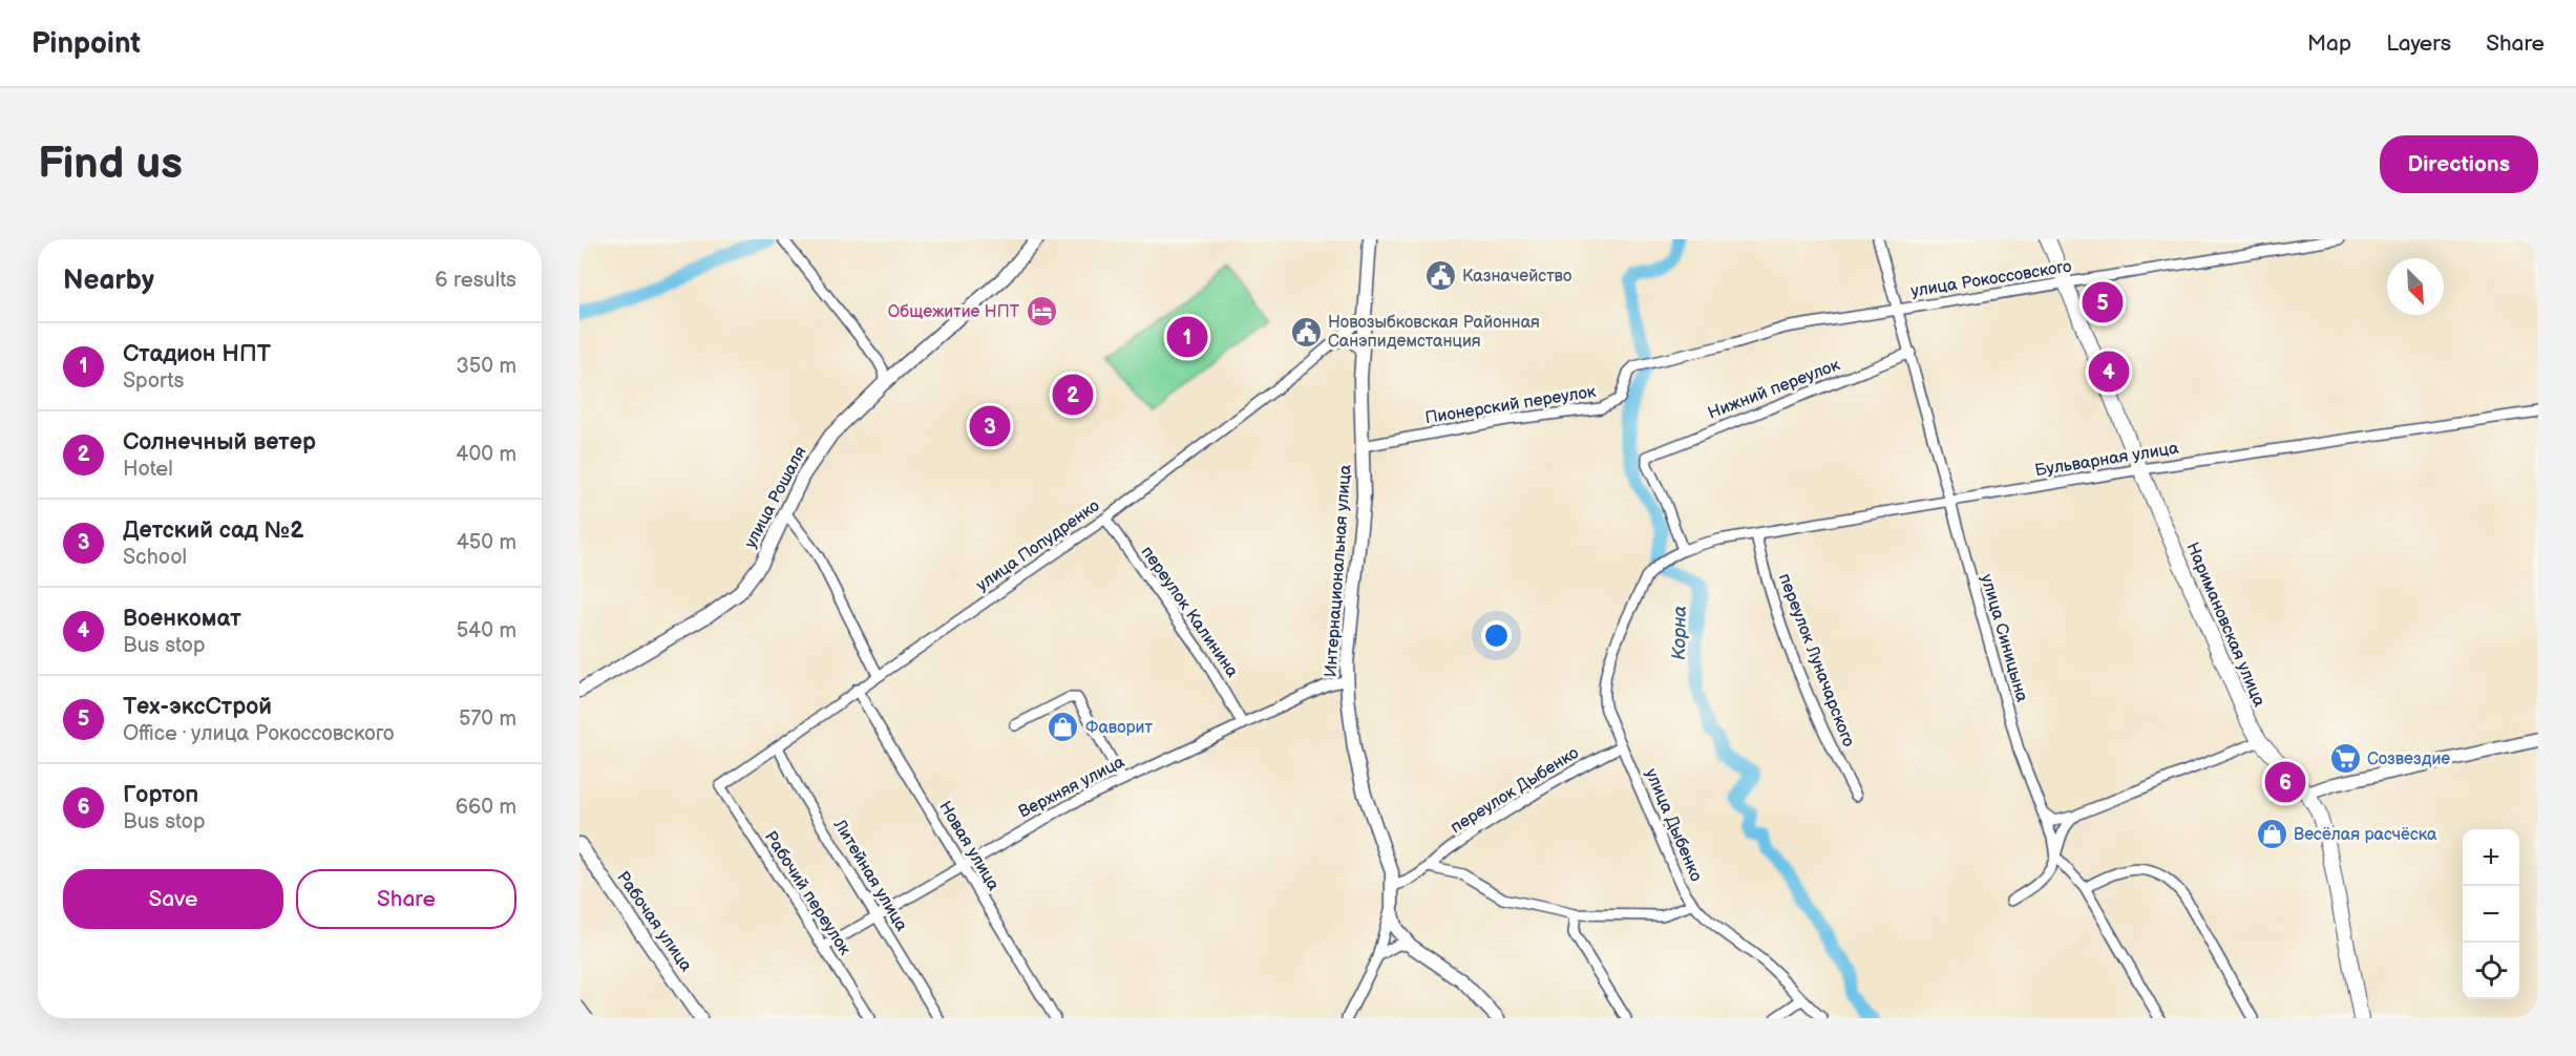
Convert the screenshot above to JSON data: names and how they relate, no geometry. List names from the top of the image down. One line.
{"streets":{"main road":["Наримановская улица"],"street":["улица Рокоссовского","Нижний переулок","Пионерский переулок","Бульварная улица","улица Рошаля","улица Попудренко","Интернациональная улица","переулок Калинина","улица Синицына","переулок Луначарского","Верхняя улица","переулок Дыбенко","улица Дыбенко","Новая улица","Литейная улица","Рабочий переулок","Рабочая улица"]},"crossings":[["улица Рокоссовского","Пионерский переулок"],["улица Рокоссовского","Наримановская улица"],["улица Рокоссовского","улица Синицына"],["Нижний переулок","Бульварная улица"],["Нижний переулок","улица Синицына"],["Пионерский переулок","Интернациональная улица"],["Бульварная улица","Наримановская улица"],["Бульварная улица","улица Синицына"],["Бульварная улица","переулок Луначарского"],["Бульварная улица","улица Дыбенко"],["улица Попудренко","Интернациональная улица"],["улица Попудренко","переулок Калинина"],["улица Попудренко","Новая улица"],["улица Попудренко","Литейная улица"],["улица Попудренко","Рабочий переулок"],["Интернациональная улица","Верхняя улица"],["Интернациональная улица","переулок Дыбенко"],["переулок Калинина","Верхняя улица"],["Верхняя улица","Новая улица"],["Верхняя улица","Литейная улица"],["Верхняя улица","Рабочий переулок"],["переулок Дыбенко","улица Дыбенко"]],"water":["Корна"],"places":{"public building":["Казначейство","Новозыбковская Районная Санэпидемстанция"],"hotel":["Общежитие НПТ"],"shop":["Фаворит","Весёлая расчёска"],"supermarket":["Созвездие"]},"north":"bottom right","page":{"header":"Pinpoint","nav":["Map","Layers","Share"],"buttons":["Directions",["Save","Share"]],"title":"Find us","heading":["Nearby","6 results"],"pins":["5","1","4","2","3","6"],"list":[{"mark":"1","name":"Стадион НПТ","note":"Sports","value":"350 m"},{"mark":"2","name":"Солнечный ветер","note":"Hotel","value":"400 m"},{"mark":"3","name":"Детский сад №2","note":"School","value":"450 m"},{"mark":"4","name":"Военкомат","note":"Bus stop","value":"540 m"},{"mark":"5","name":"Тех-эксСтрой","note":"Office · улица Рокоссовского","value":"570 m"},{"mark":"6","name":"Гортоп","note":"Bus stop","value":"660 m"}],"map_buttons":["+","−"]}}
